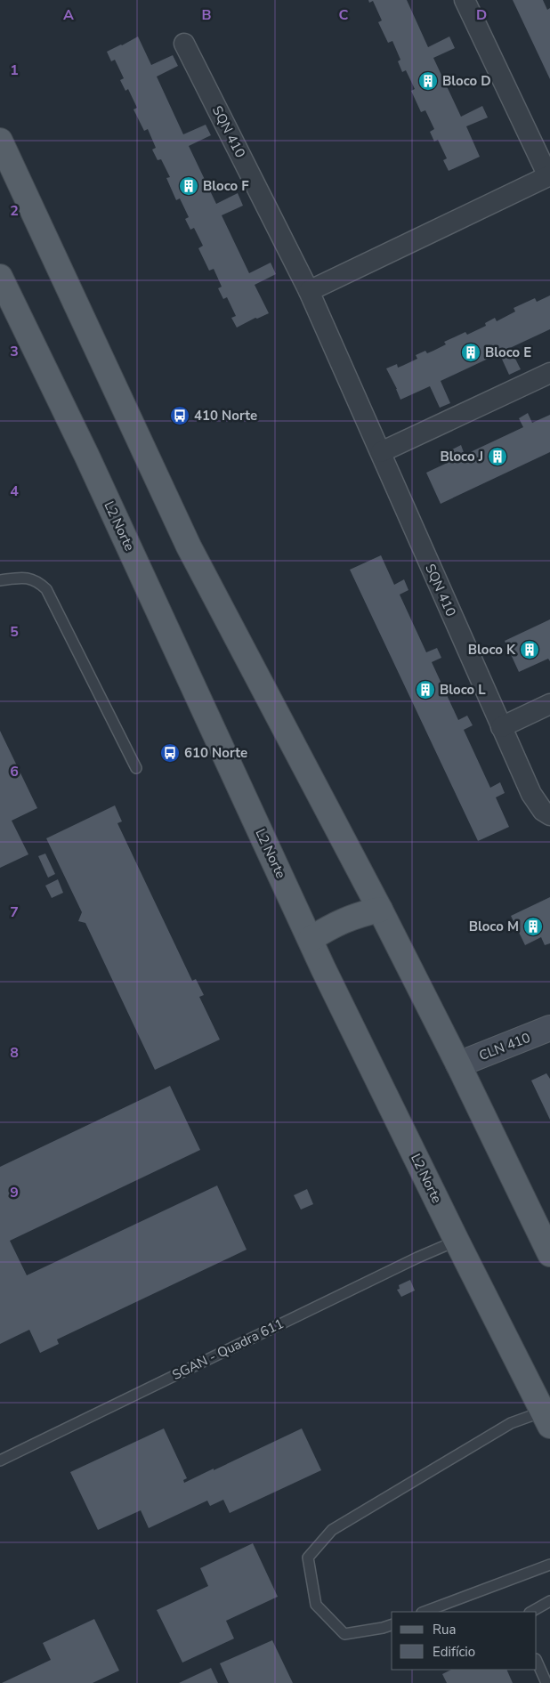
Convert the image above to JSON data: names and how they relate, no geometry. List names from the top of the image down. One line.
{"streets":{"main road":["L2 Norte"],"street":["SQN 410","CLN 410"],"lane":["SGAN - Quadra 611"]},"crossings":[["L2 Norte","SGAN - Quadra 611"]],"places":{"building":["Bloco D","Bloco F","Bloco E","Bloco J","Bloco K","Bloco L","Bloco M"],"bus stop":["410 Norte","610 Norte"]},"legend":["Rua","Edifício"],"grid":{"columns":["A","B","C","D"],"rows":["1","2","3","4","5","6","7","8","9"]}}
